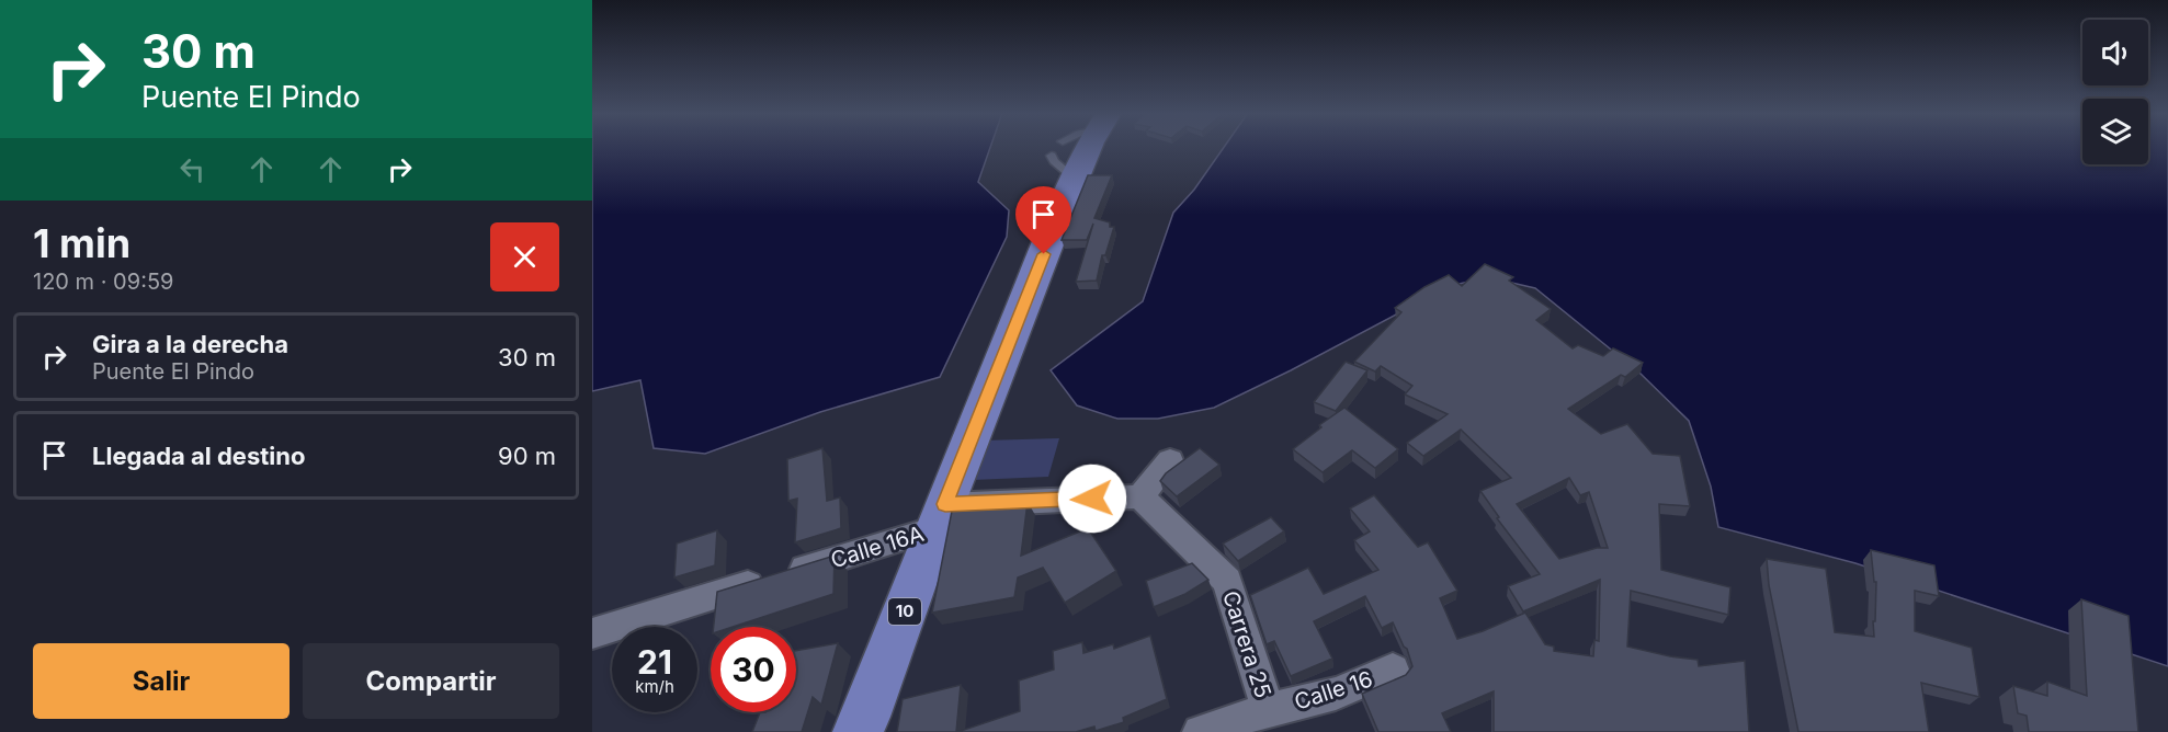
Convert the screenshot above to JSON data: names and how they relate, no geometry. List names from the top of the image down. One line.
{"streets":{"main road":["10"],"street":["Calle 16A","Carrera 25","Calle 16"]},"crossings":[["Calle 16A","10"],["Calle 16A","Carrera 25"],["Carrera 25","Calle 16"]],"page":{"turn":["30 m","Puente El Pindo"],"heading":["1 min","120 m · 09:59"],"list":[{"name":"Gira a la derecha","note":"Puente El Pindo","value":"30 m"},{"name":"Llegada al destino","value":"90 m"}],"speed":"21 km/h","limit":"30","buttons":["Salir","Compartir"]}}
